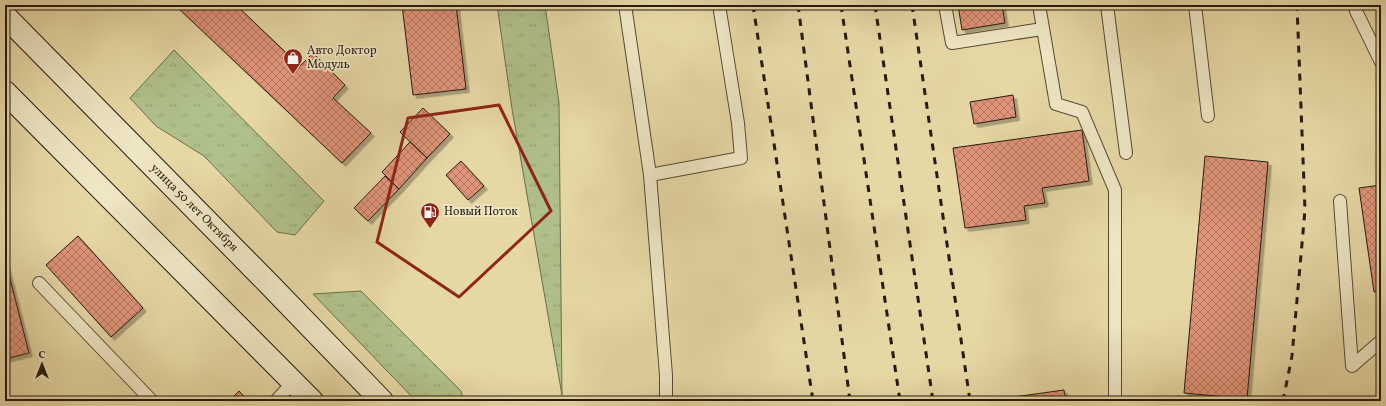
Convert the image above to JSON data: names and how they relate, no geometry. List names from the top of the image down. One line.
{"streets":{"main road":["улица 50 лет Октября"]},"places":{"shop":["Авто Доктор Модуль"],"fuel station":["Новый Поток"]},"north":"top"}
